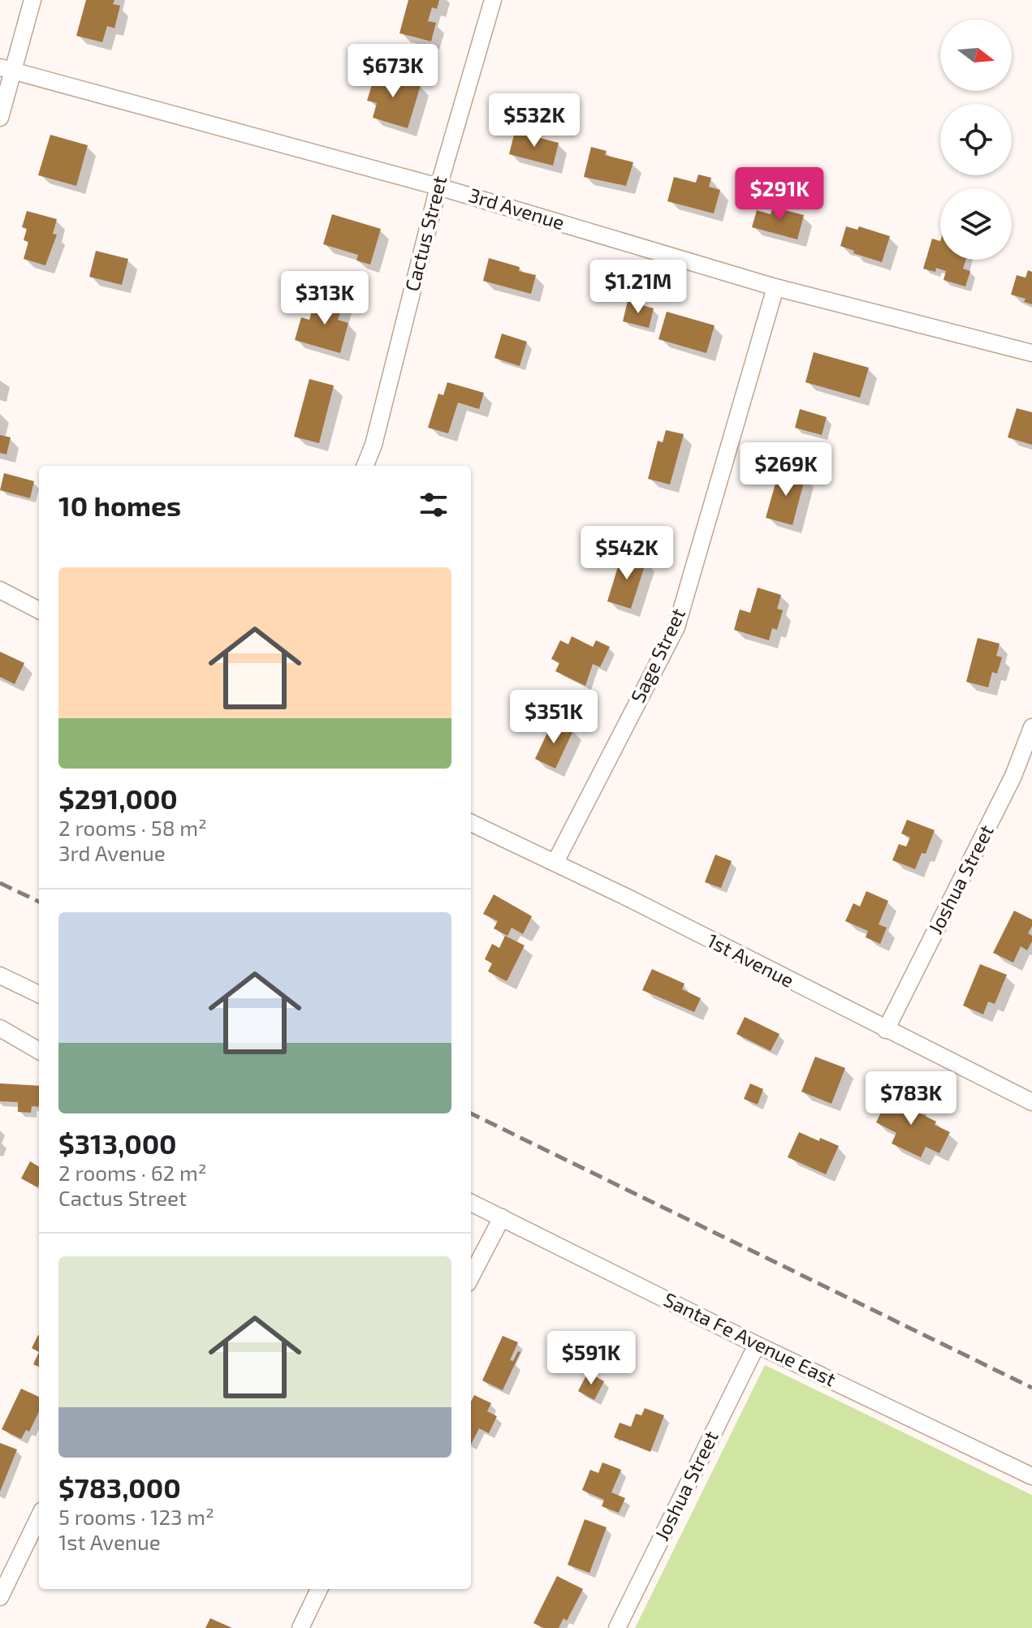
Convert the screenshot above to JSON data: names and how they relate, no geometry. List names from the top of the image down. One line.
{"streets":{"street":["3rd Avenue","Cactus Street","Sage Street","Joshua Street","1st Avenue","Santa Fe Avenue East"]},"crossings":[["3rd Avenue","Cactus Street"],["3rd Avenue","Sage Street"],["Sage Street","1st Avenue"],["Joshua Street","1st Avenue"],["Joshua Street","Santa Fe Avenue East"]],"north":"right","page":{"price":["$673K","$532K","$291K","$1.21M","$313K","$269K","$542K","$351K","$783K","$591K"],"heading":"10 homes","list":[{"name":"$291,000","note":"2 rooms · 58 m² · 3rd Avenue"},{"name":"$313,000","note":"2 rooms · 62 m² · Cactus Street"},{"name":"$783,000","note":"5 rooms · 123 m² · 1st Avenue"}]}}
